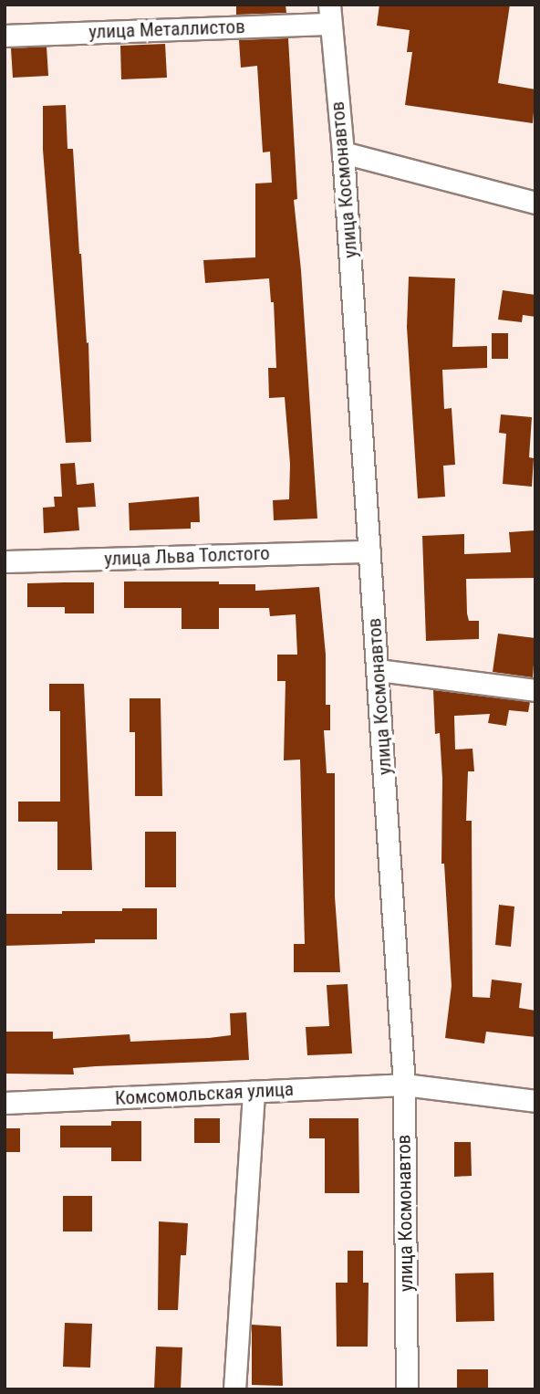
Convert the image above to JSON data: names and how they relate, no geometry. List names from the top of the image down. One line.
{"streets":{"street":["улица Металлистов","улица Космонавтов","улица Льва Толстого","Комсомольская улица"]},"crossings":[["улица Металлистов","улица Космонавтов"],["улица Космонавтов","улица Льва Толстого"],["улица Космонавтов","Комсомольская улица"]]}
